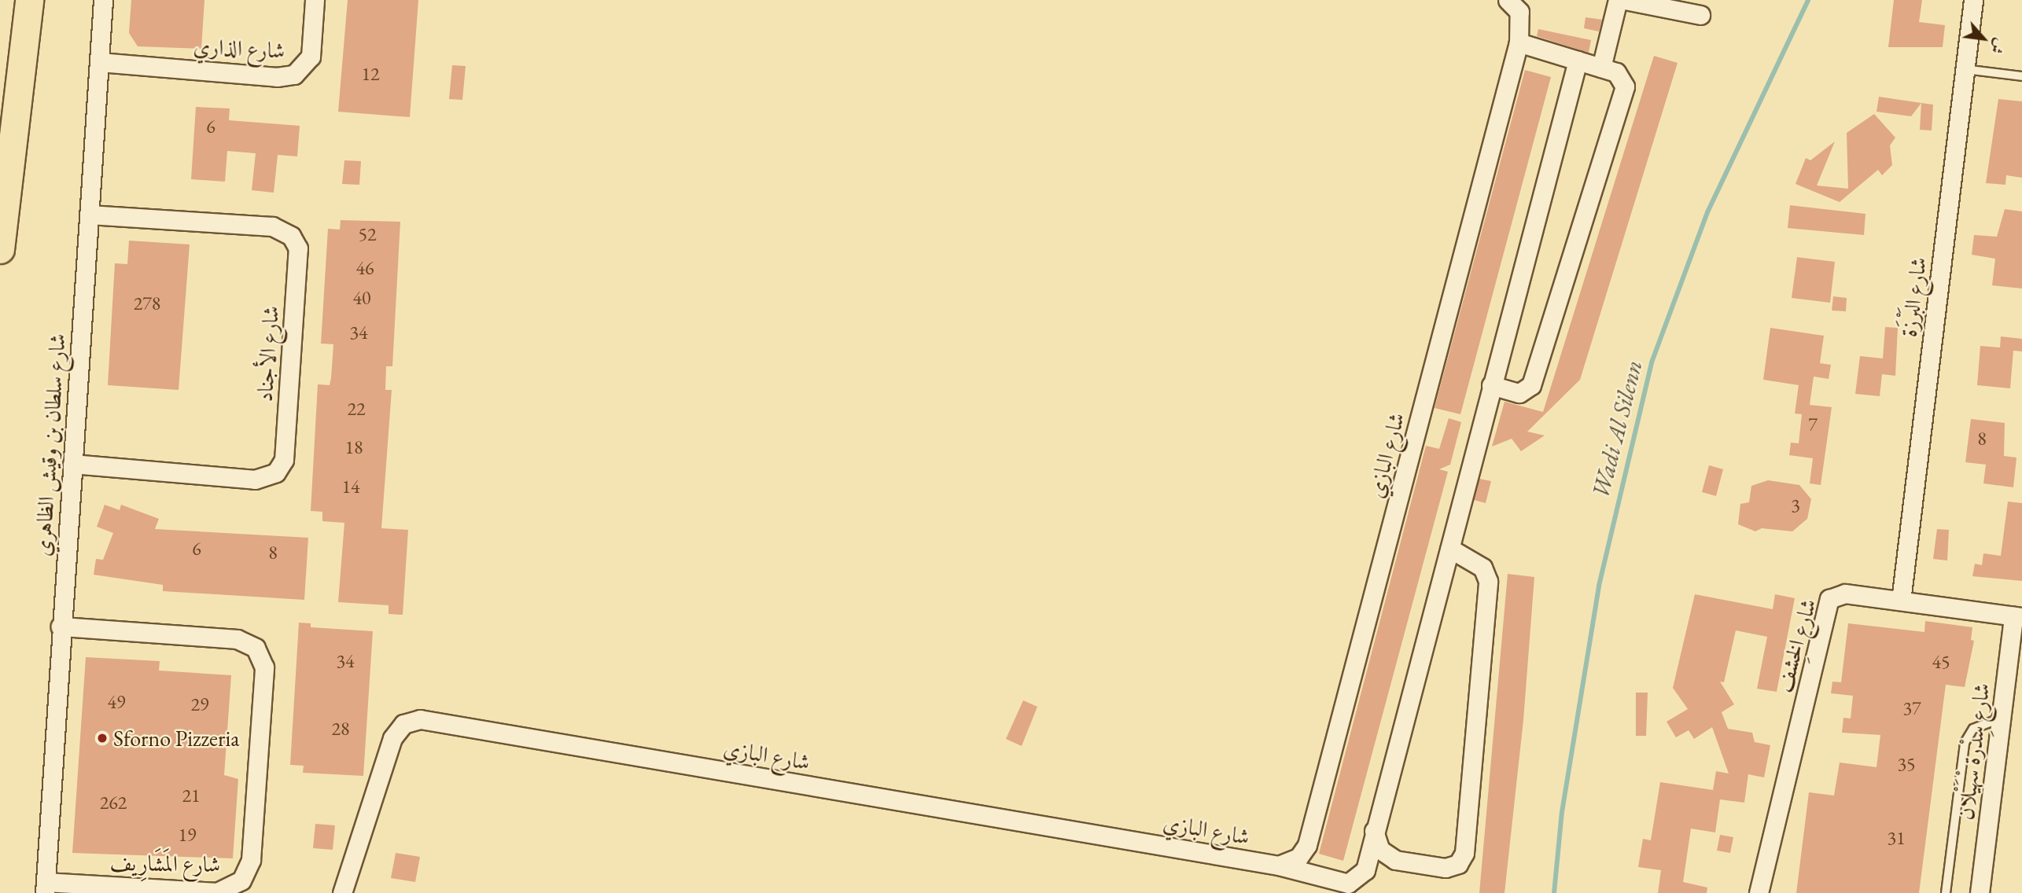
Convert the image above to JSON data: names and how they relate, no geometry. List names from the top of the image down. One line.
{"streets":{"street":["شارع الذاري","شارع البَرْزَة","شارع الأجناد","شارع سلطان بن وقيش الظاهري","شارع البازي","شارع الخِشف","شارع سِدْرة سْهَيْلان","شارع المَشَارِيف"]},"crossings":[["شارع الذاري","شارع سلطان بن وقيش الظاهري"],["شارع البَرْزَة","شارع الخِشف"],["شارع الأجناد","شارع سلطان بن وقيش الظاهري"],["شارع سلطان بن وقيش الظاهري","شارع المَشَارِيف"],["شارع الخِشف","شارع سِدْرة سْهَيْلان"]],"water":["Wadi Al Silenn"],"places":["Sforno Pizzeria"],"house_numbers":["12","6","52","46","40","278","34","22","7","8","18","14","3","6","8","34","45","49","29","37","28","35","21","262","19","31"],"north":"bottom right"}
